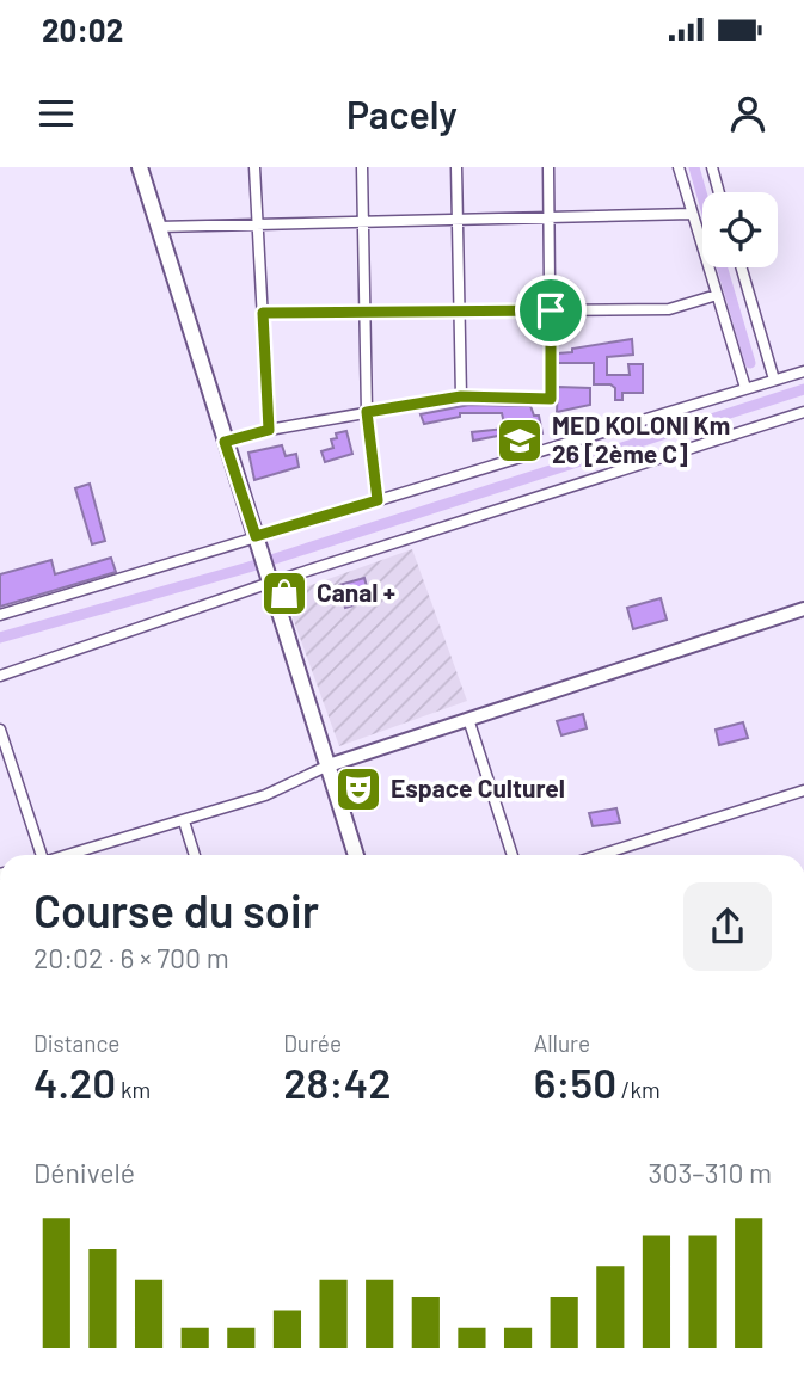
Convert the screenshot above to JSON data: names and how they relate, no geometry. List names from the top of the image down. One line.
{"places":{"school or university":["MED KOLONI Km 26 [2ème C]"],"shop":["Canal +"],"theatre":["Espace Culturel"]},"page":{"status":"20:02","header":"Pacely","heading":["Course du soir","20:02 · 6 × 700 m"],"stats":[["Distance","4.20 km"],["Durée","28:42"],["Allure","6:50 /km"]],"chart":["Dénivelé","303–310 m"]}}
